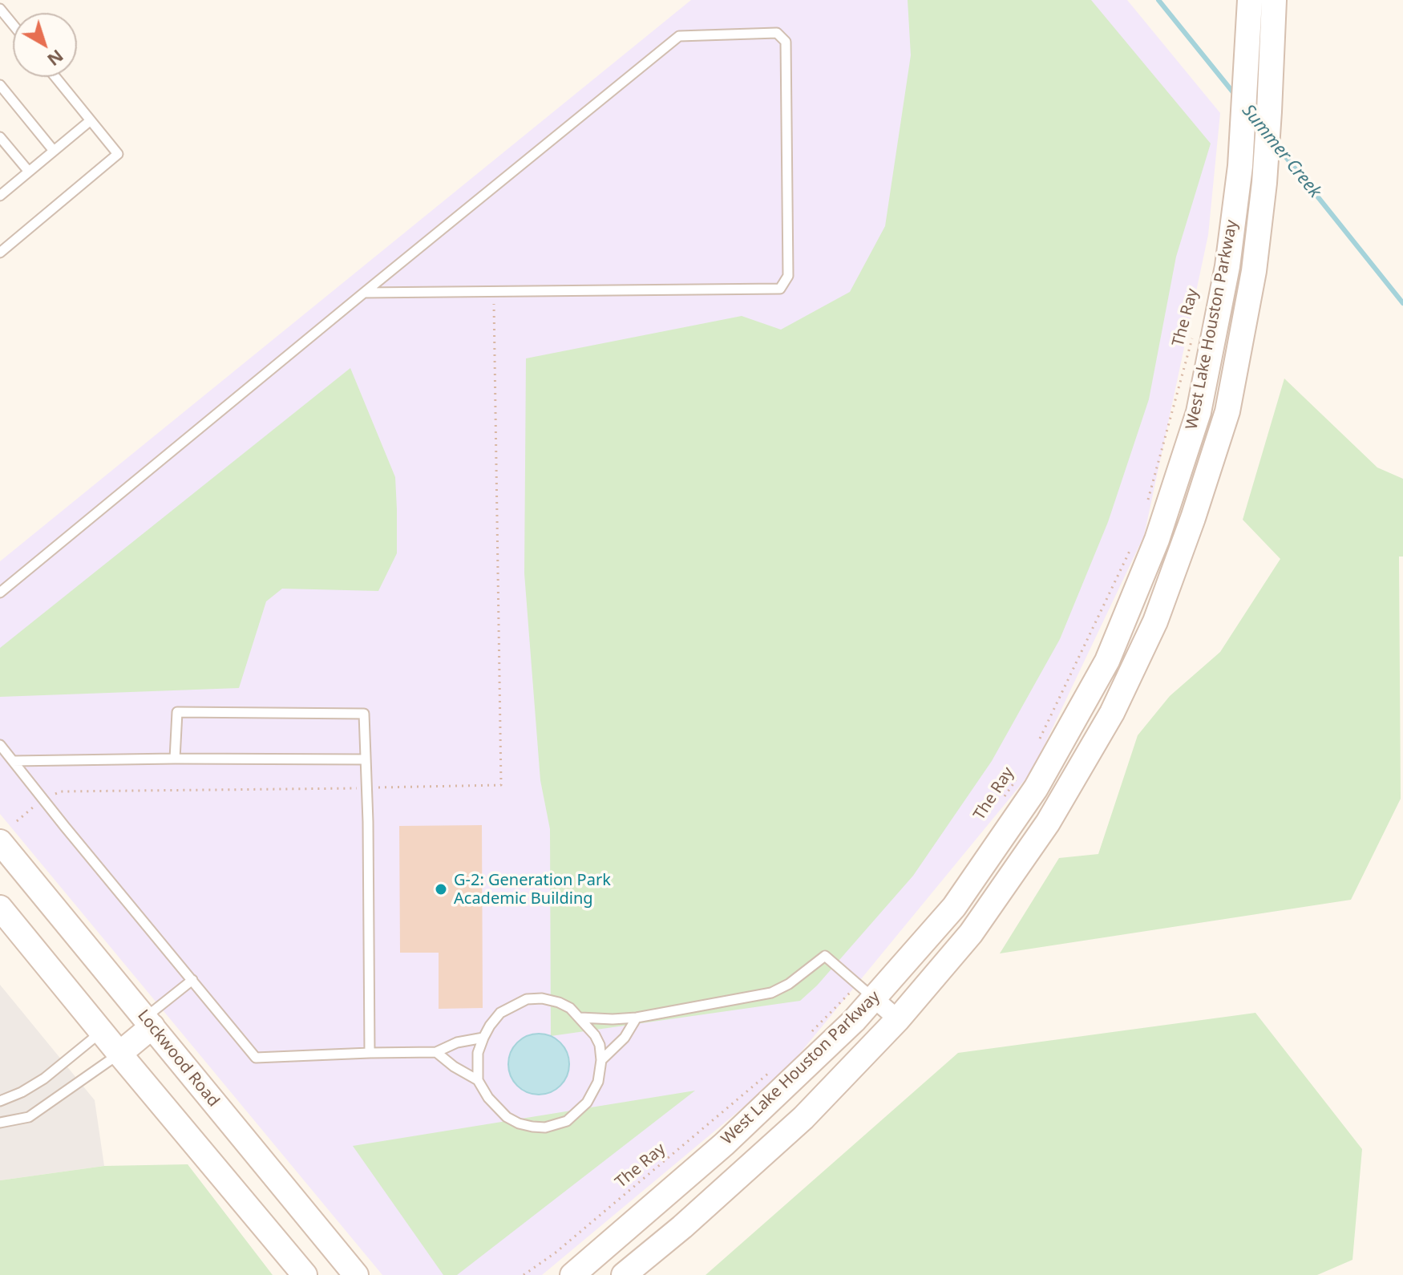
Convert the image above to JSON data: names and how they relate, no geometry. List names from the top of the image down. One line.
{"streets":{"main road":["West Lake Houston Parkway","Lockwood Road"],"path":["The Ray"]},"water":["Summer Creek"],"places":["G-2: Generation Park Academic Building"],"north":"bottom right"}
